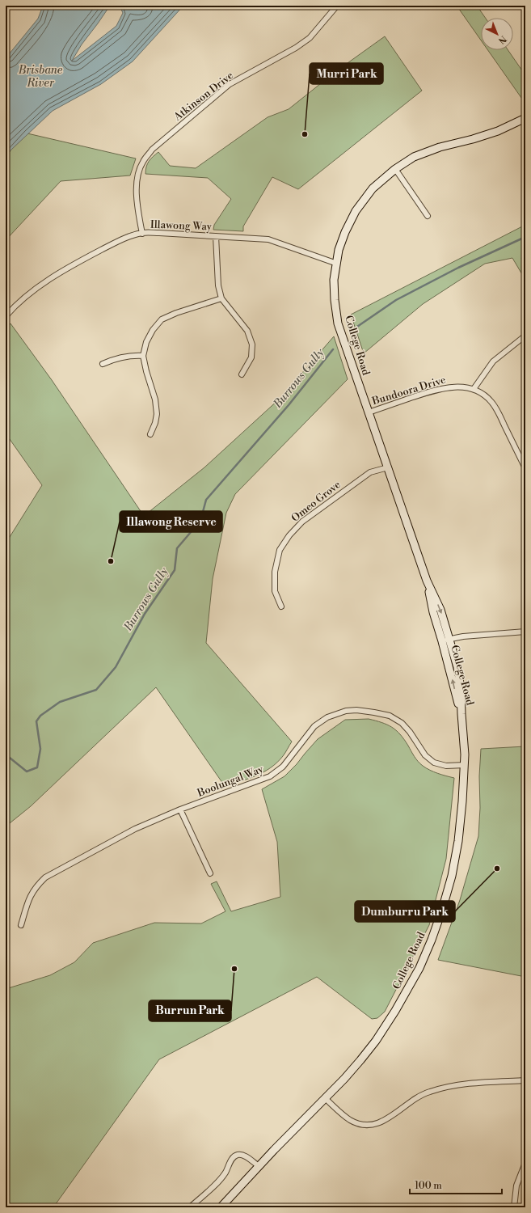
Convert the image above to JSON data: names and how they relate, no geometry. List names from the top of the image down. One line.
{"streets":{"main road":["College Road"],"street":["Atkinson Drive","Illawong Way","Bundoora Drive","Omeo Grove","Boolungal Way"]},"crossings":[["Atkinson Drive","Illawong Way"],["Illawong Way","College Road"],["College Road","Bundoora Drive"],["College Road","Omeo Grove"],["College Road","Boolungal Way"]],"water":["Brisbane River","Burrows Gully"],"places":["Murri Park","Illawong Reserve","Dumburru Park","Burrun Park"],"scale_bar":"100 m","north":"bottom right"}
